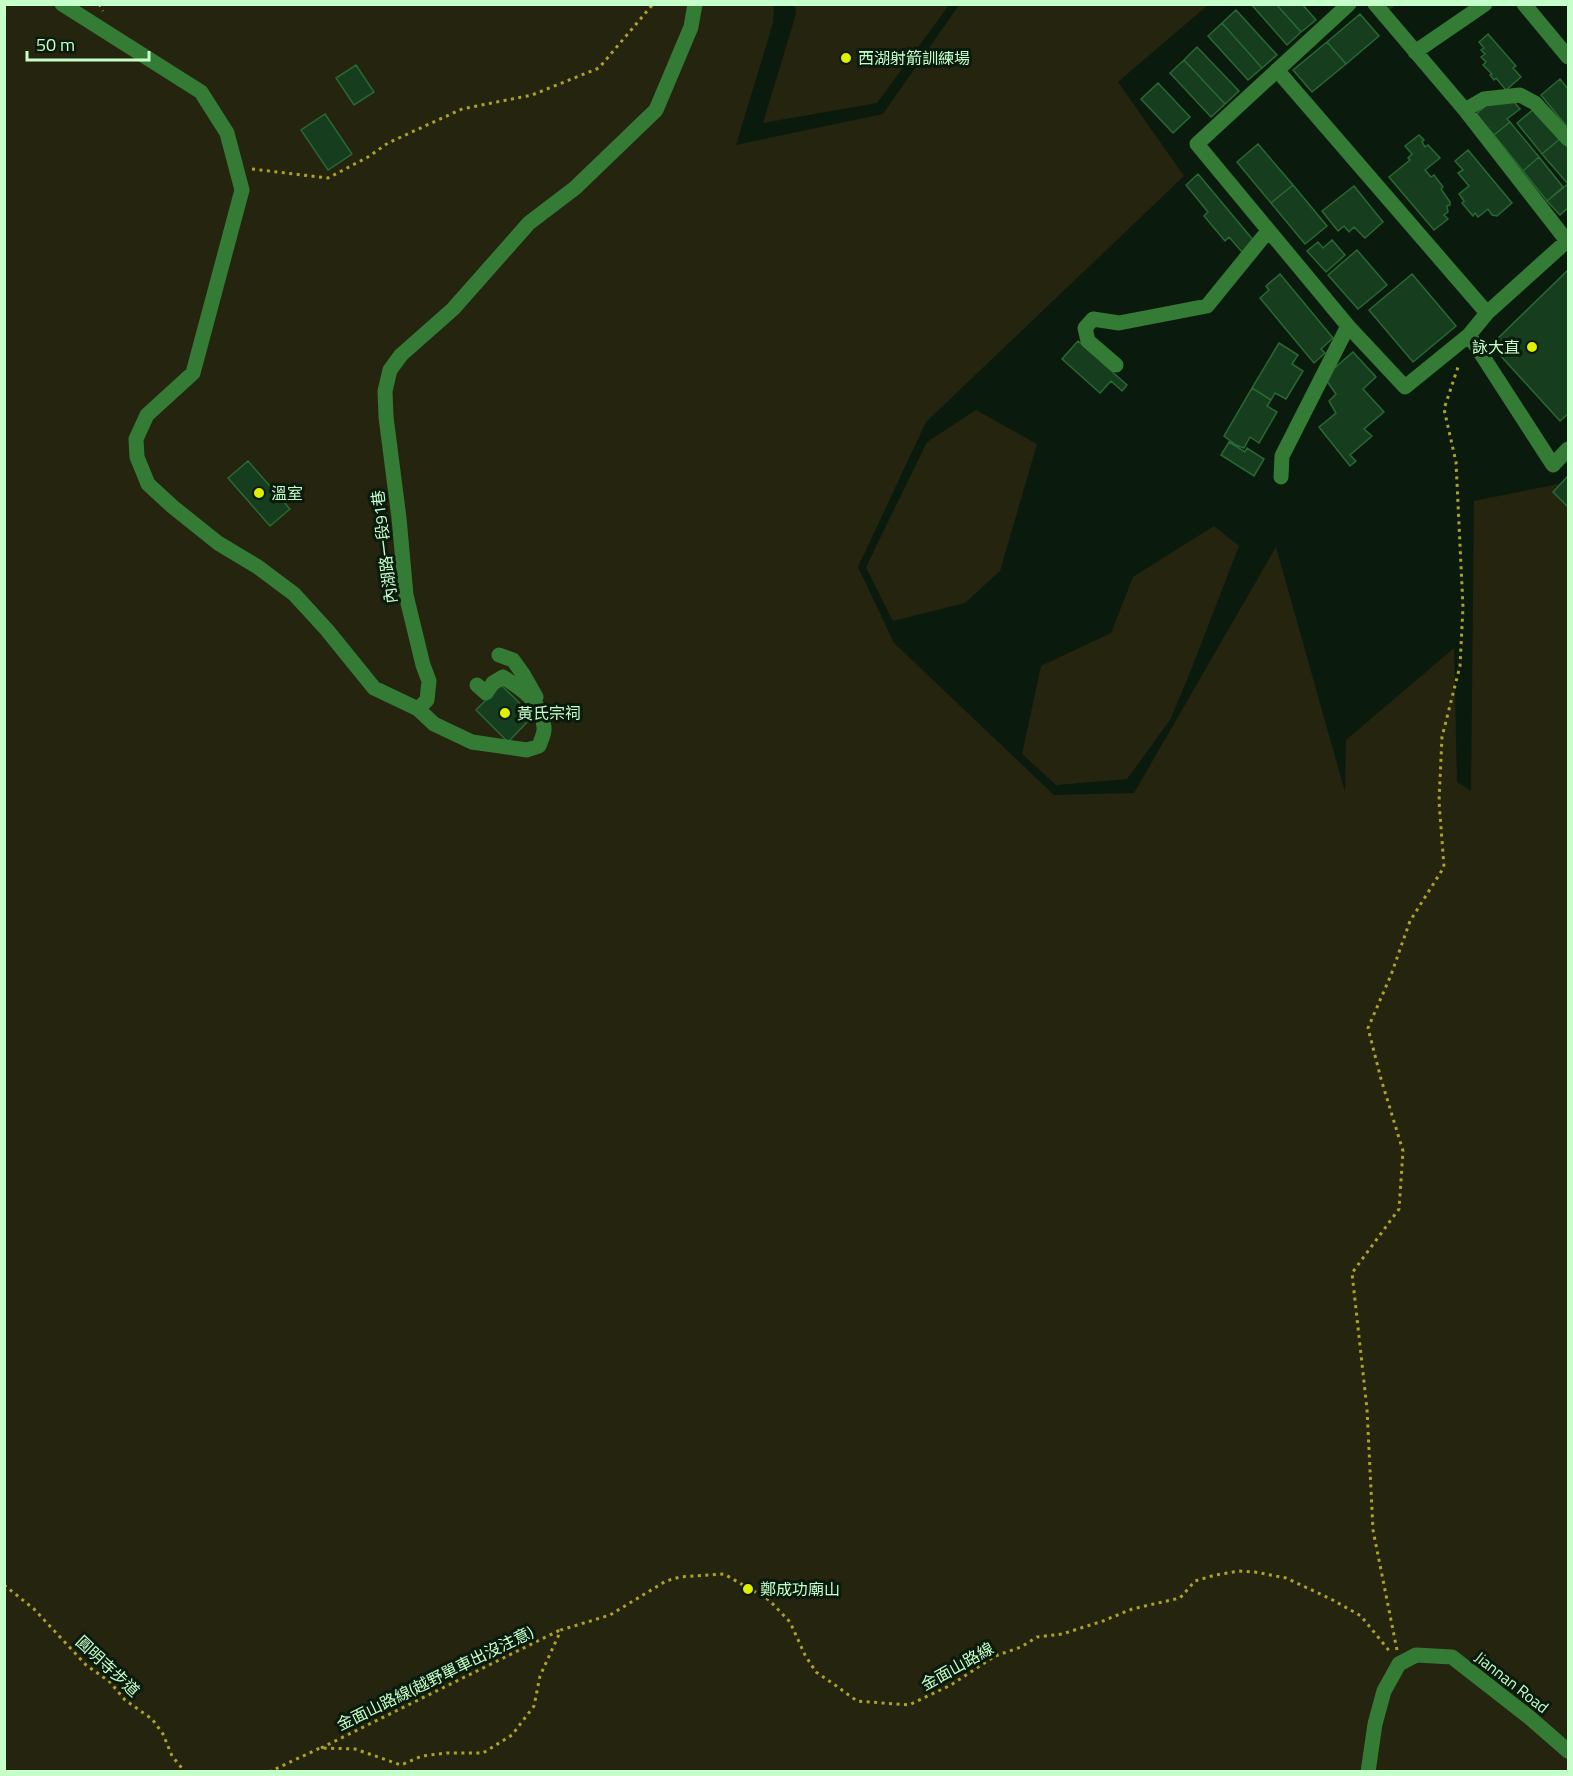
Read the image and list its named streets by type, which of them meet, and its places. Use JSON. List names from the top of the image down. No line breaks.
{"streets":{"street":["內湖路一段91巷","Jiannan Road"],"path":["圓明寺步道","金面山路線","金面山路線(越野單車出沒注意)"]},"crossings":[["金面山路線","金面山路線(越野單車出沒注意)"],["金面山路線","Jiannan Road"]],"places":["西湖射箭訓練場","詠大直","溫室","黃氏宗祠","鄭成功廟山"],"scale_bar":"50 m"}
